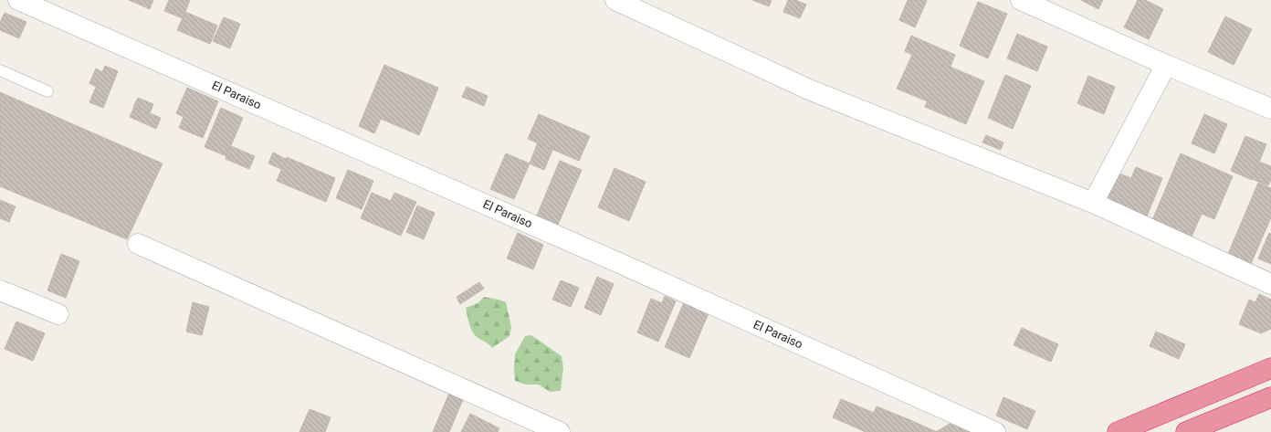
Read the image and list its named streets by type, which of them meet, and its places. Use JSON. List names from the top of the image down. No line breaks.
{"streets":{"street":["El Paraiso"]}}
